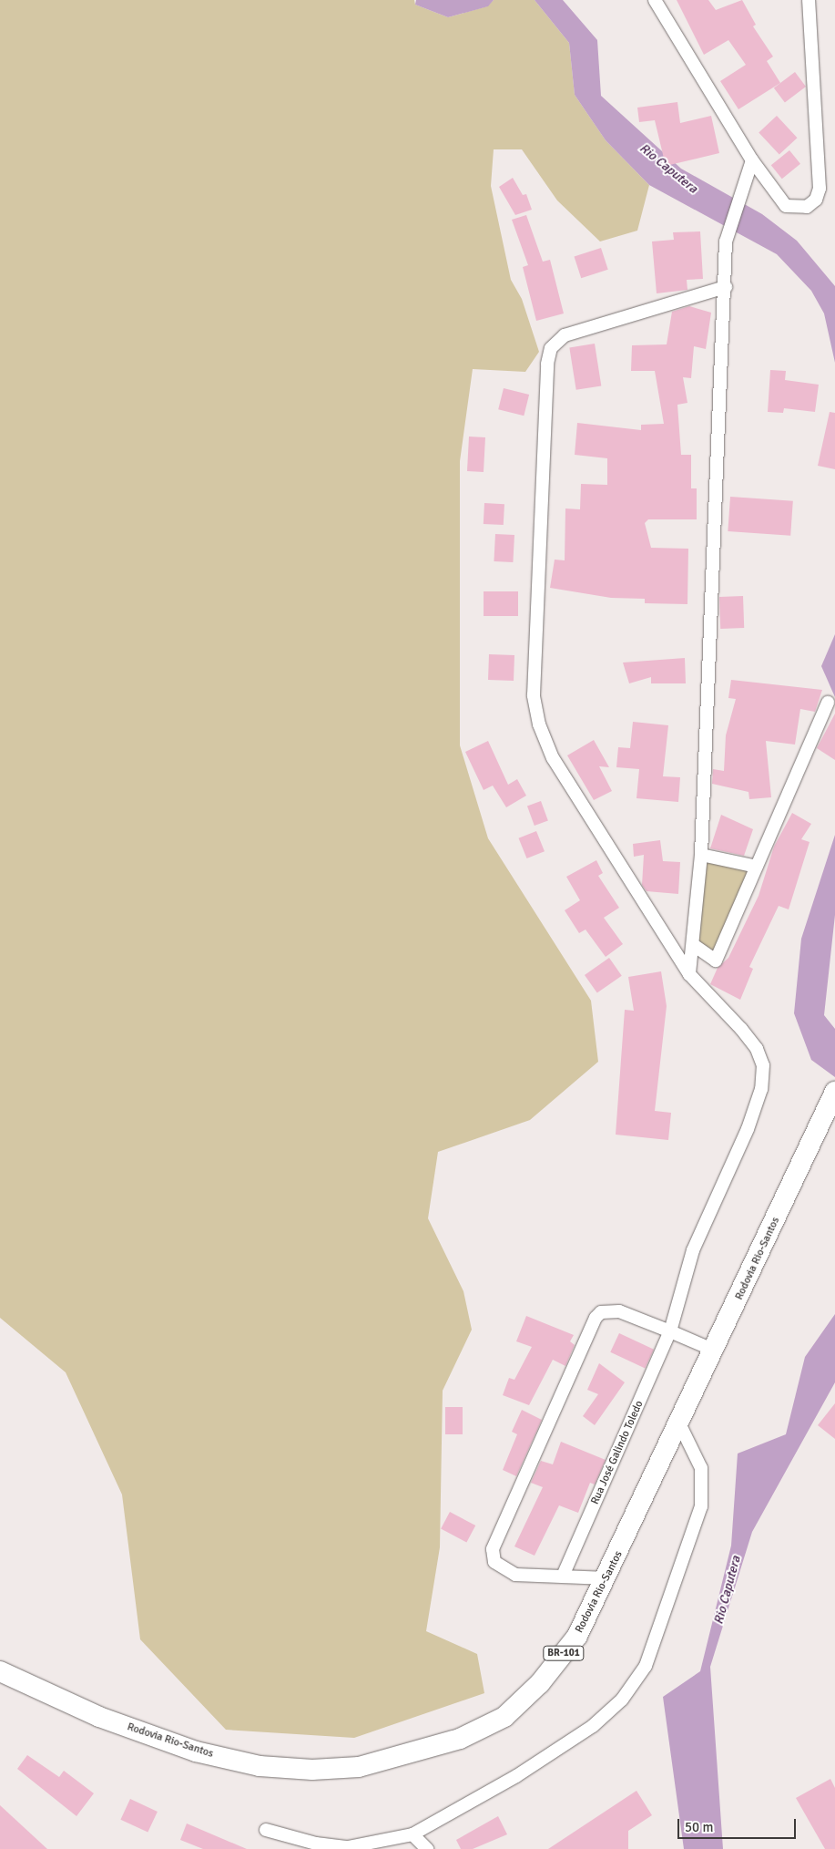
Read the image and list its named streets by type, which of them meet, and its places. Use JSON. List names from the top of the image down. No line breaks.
{"streets":{"highway":["Rodovia Rio-Santos","BR-101"],"street":["Rua José Galindo Toledo"]},"water":["Rio Caputera"],"scale_bar":"50 m"}
